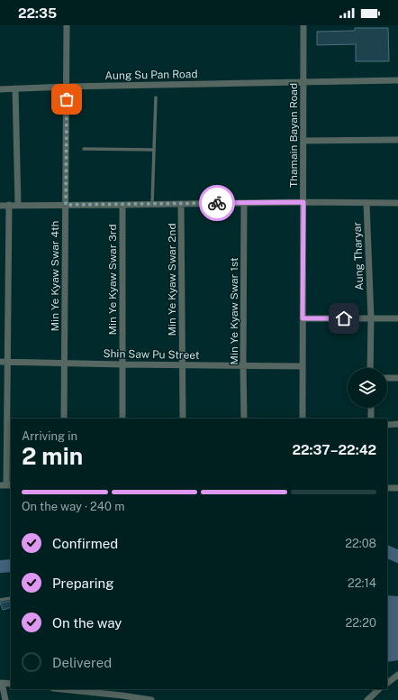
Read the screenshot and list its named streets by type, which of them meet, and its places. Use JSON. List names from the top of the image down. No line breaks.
{"streets":{"street":["Aung Su Pan Road","Thamain Bayan Road","Aung Tharyar","Min Ye Kyaw Swar 4th","Min Ye Kyaw Swar 3rd","Min Ye Kyaw Swar 2nd","Min Ye Kyaw Swar 1st","Shin Saw Pu Street"]},"crossings":[["Aung Su Pan Road","Thamain Bayan Road"],["Aung Su Pan Road","Min Ye Kyaw Swar 4th"],["Thamain Bayan Road","Shin Saw Pu Street"],["Min Ye Kyaw Swar 4th","Shin Saw Pu Street"],["Min Ye Kyaw Swar 3rd","Shin Saw Pu Street"],["Min Ye Kyaw Swar 2nd","Shin Saw Pu Street"],["Min Ye Kyaw Swar 1st","Shin Saw Pu Street"]],"page":{"status":"22:35","heading":["2 min","Arriving in","22:37–22:42"],"bar":"On the way · 240 m","list":[["Confirmed","22:08"],["Preparing","22:14"],["On the way","22:20"],"Delivered"]}}
